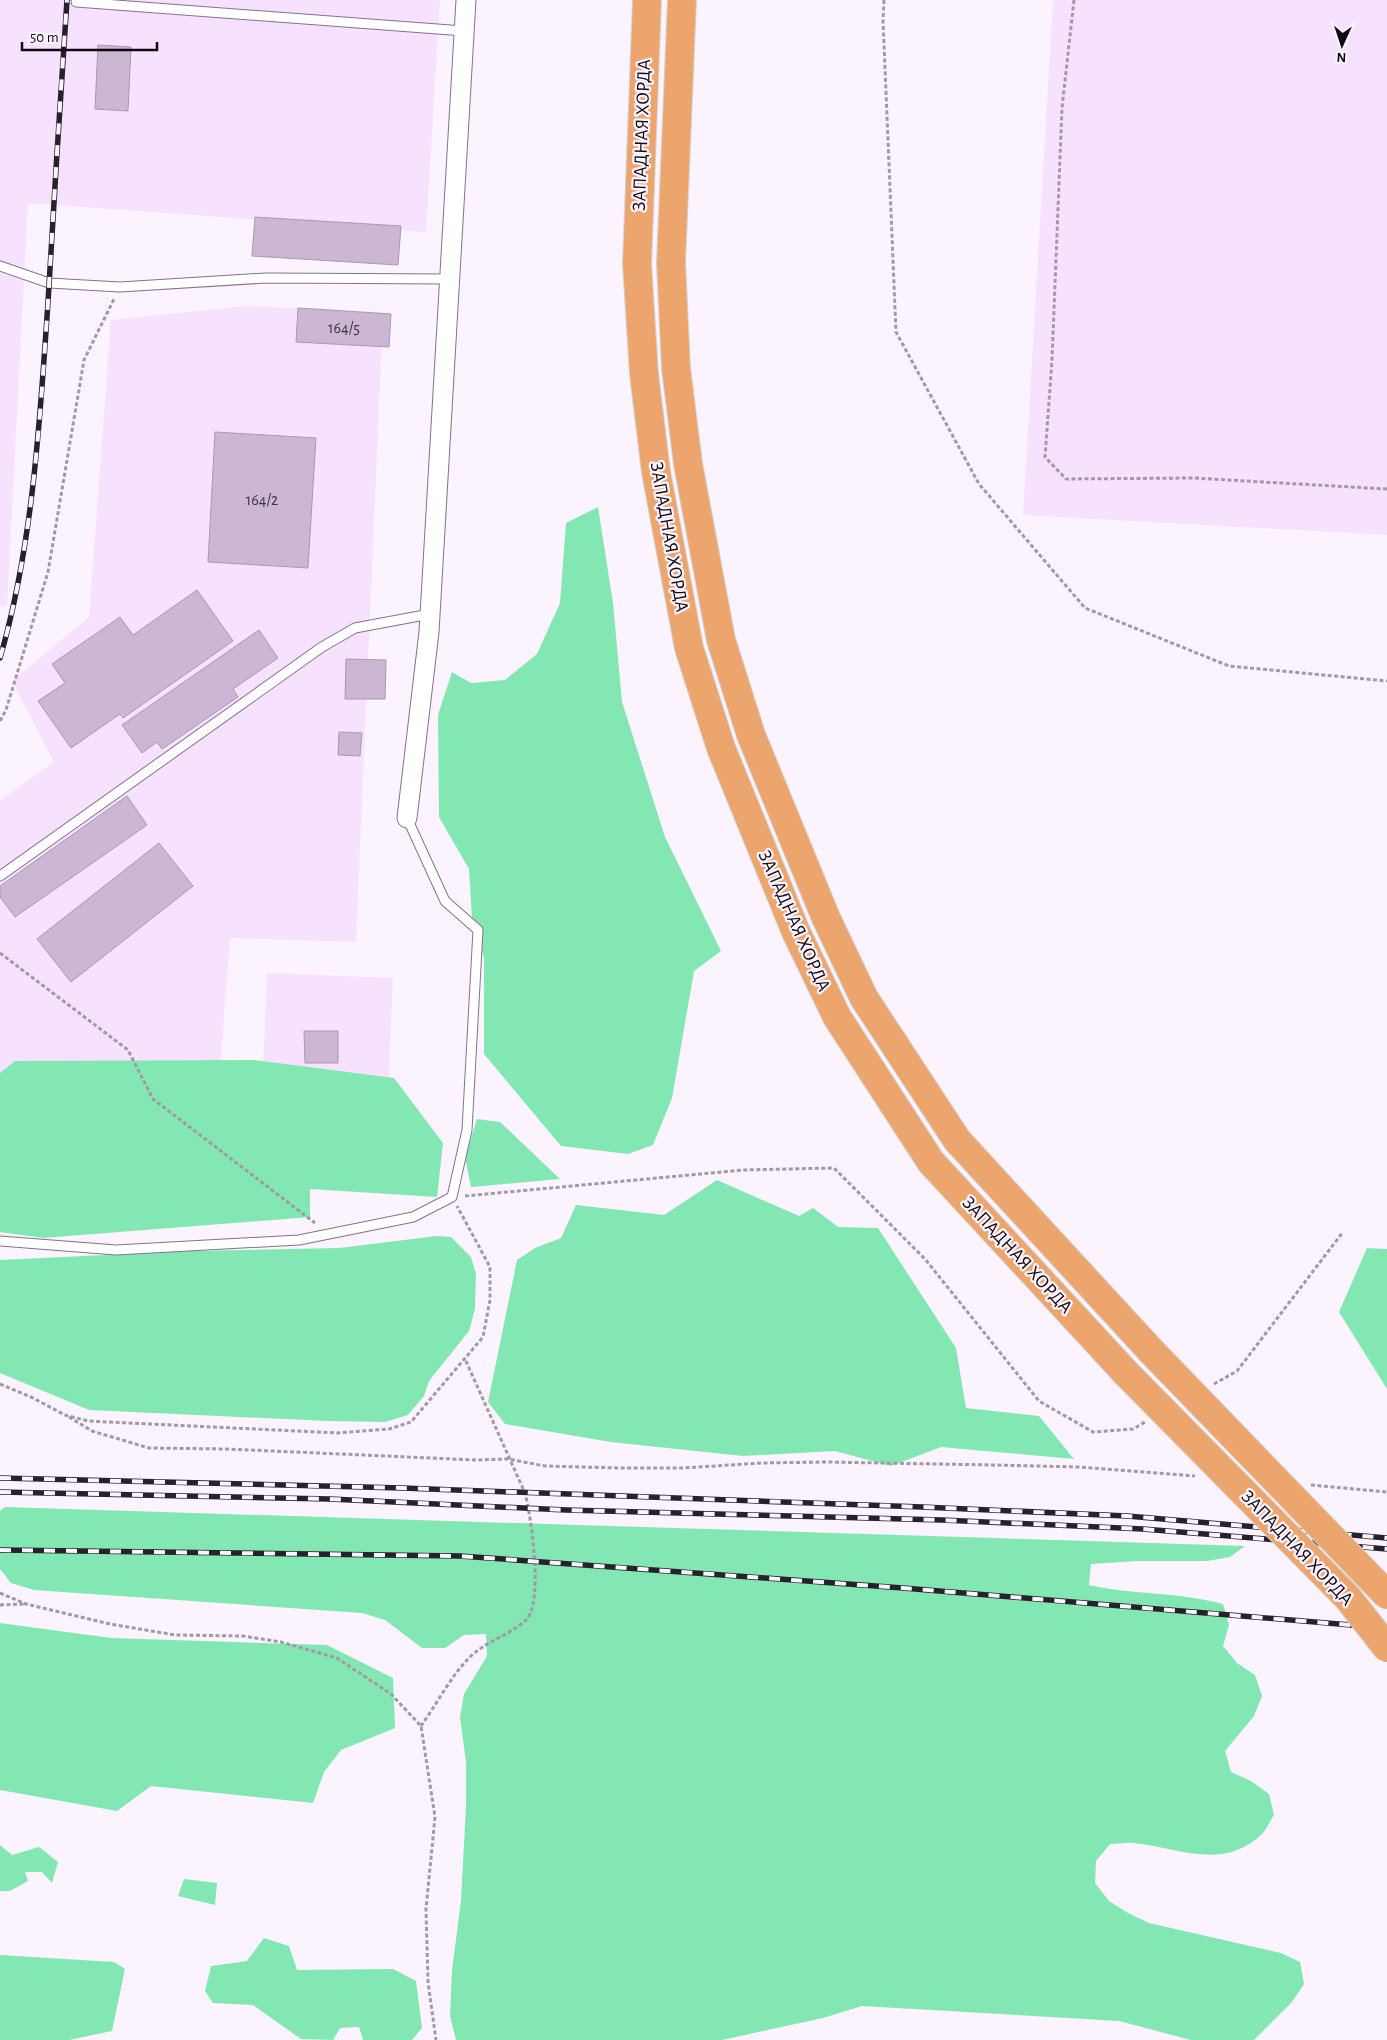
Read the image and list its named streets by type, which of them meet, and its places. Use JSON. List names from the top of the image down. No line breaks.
{"streets":{"highway":["ЗАПАДНАЯ ХОРДА"]},"house_numbers":["164/5","164/2"],"scale_bar":"50 m","north":"bottom"}
